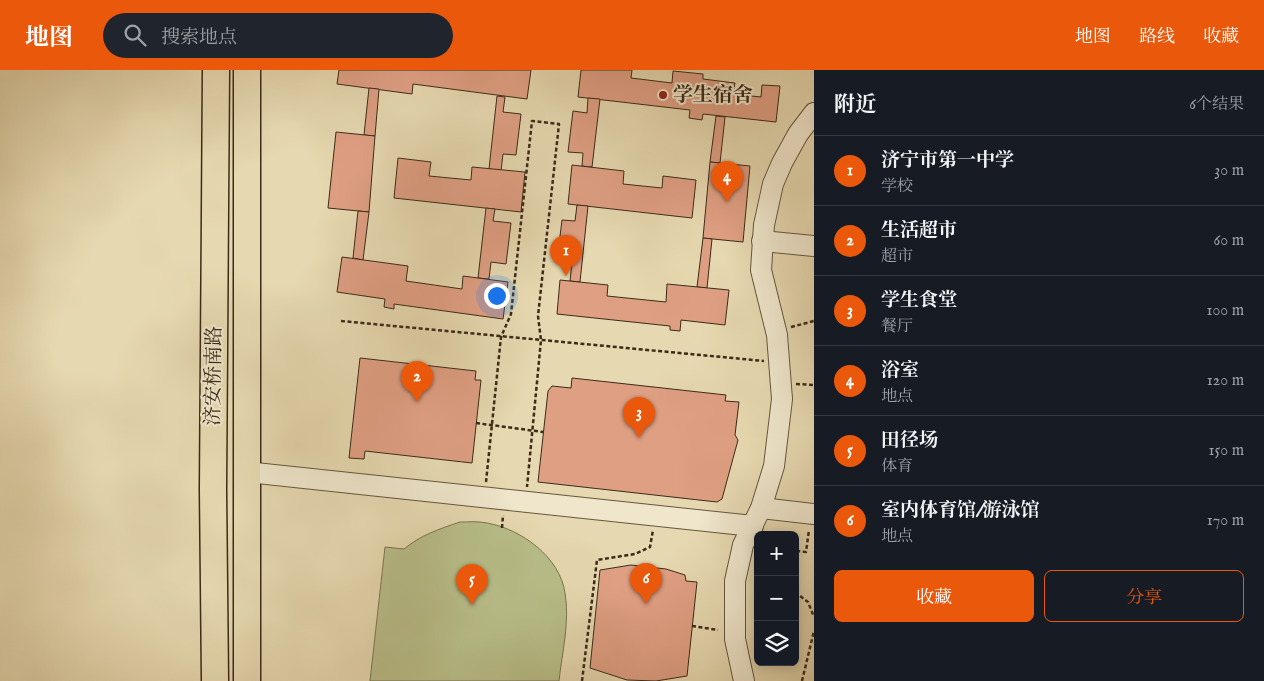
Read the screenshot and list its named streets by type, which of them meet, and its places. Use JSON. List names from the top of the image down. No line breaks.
{"streets":{"main road":["济安桥南路"]},"places":["学生宿舍"],"page":{"header":"地图","search":"搜索地点","nav":["地图","路线","收藏"],"heading":["附近","6个结果"],"list":[{"mark":"1","name":"济宁市第一中学","note":"学校","value":"30 m"},{"mark":"2","name":"生活超市","note":"超市","value":"60 m"},{"mark":"3","name":"学生食堂","note":"餐厅","value":"100 m"},{"mark":"4","name":"浴室","note":"地点","value":"120 m"},{"mark":"5","name":"田径场","note":"体育","value":"150 m"},{"mark":"6","name":"室内体育馆/游泳馆","note":"地点","value":"170 m"}],"pins":["4","1","2","3","6","5"],"map_buttons":["+","−"],"buttons":["收藏","分享"]}}
